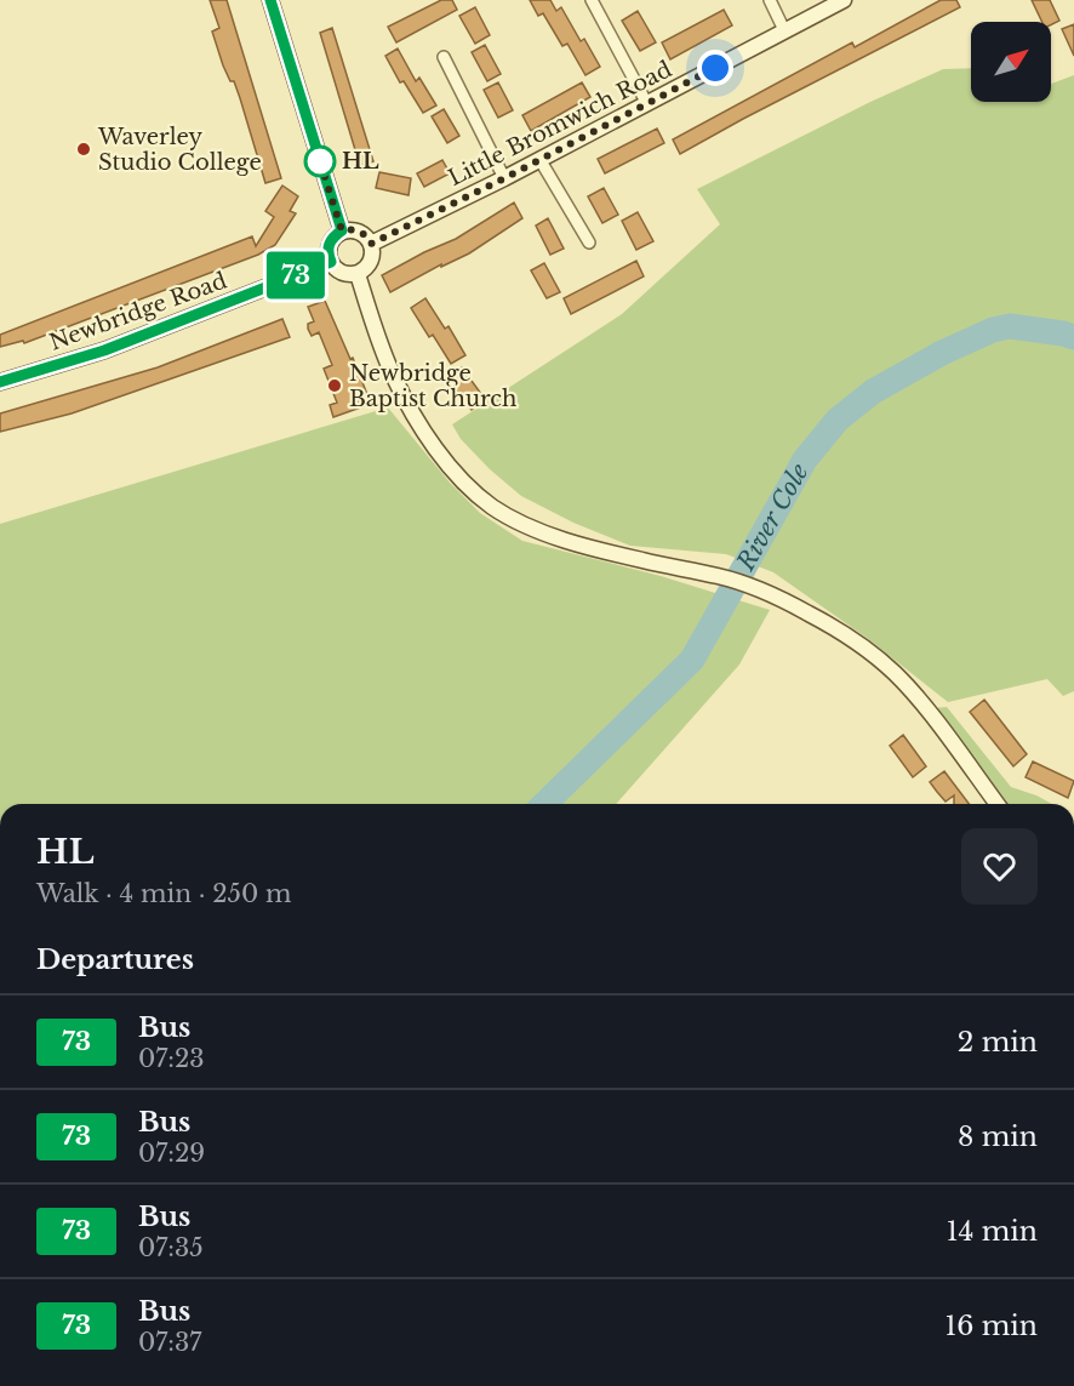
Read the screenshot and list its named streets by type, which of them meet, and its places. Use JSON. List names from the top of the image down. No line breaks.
{"streets":{"street":["Little Bromwich Road","Newbridge Road"]},"crossings":[["Little Bromwich Road","Newbridge Road"]],"water":["River Cole"],"places":["Waverley Studio College","HL","Newbridge Baptist Church"],"lines":["bus line 73"],"north":"top right","page":{"on_map":"73","heading":[["HL","Walk · 4 min · 250 m"],"Departures"],"list":[{"mark":"73","name":"Bus","note":"07:23","value":"2 min"},{"mark":"73","name":"Bus","note":"07:29","value":"8 min"},{"mark":"73","name":"Bus","note":"07:35","value":"14 min"},{"mark":"73","name":"Bus","note":"07:37","value":"16 min"}]}}
